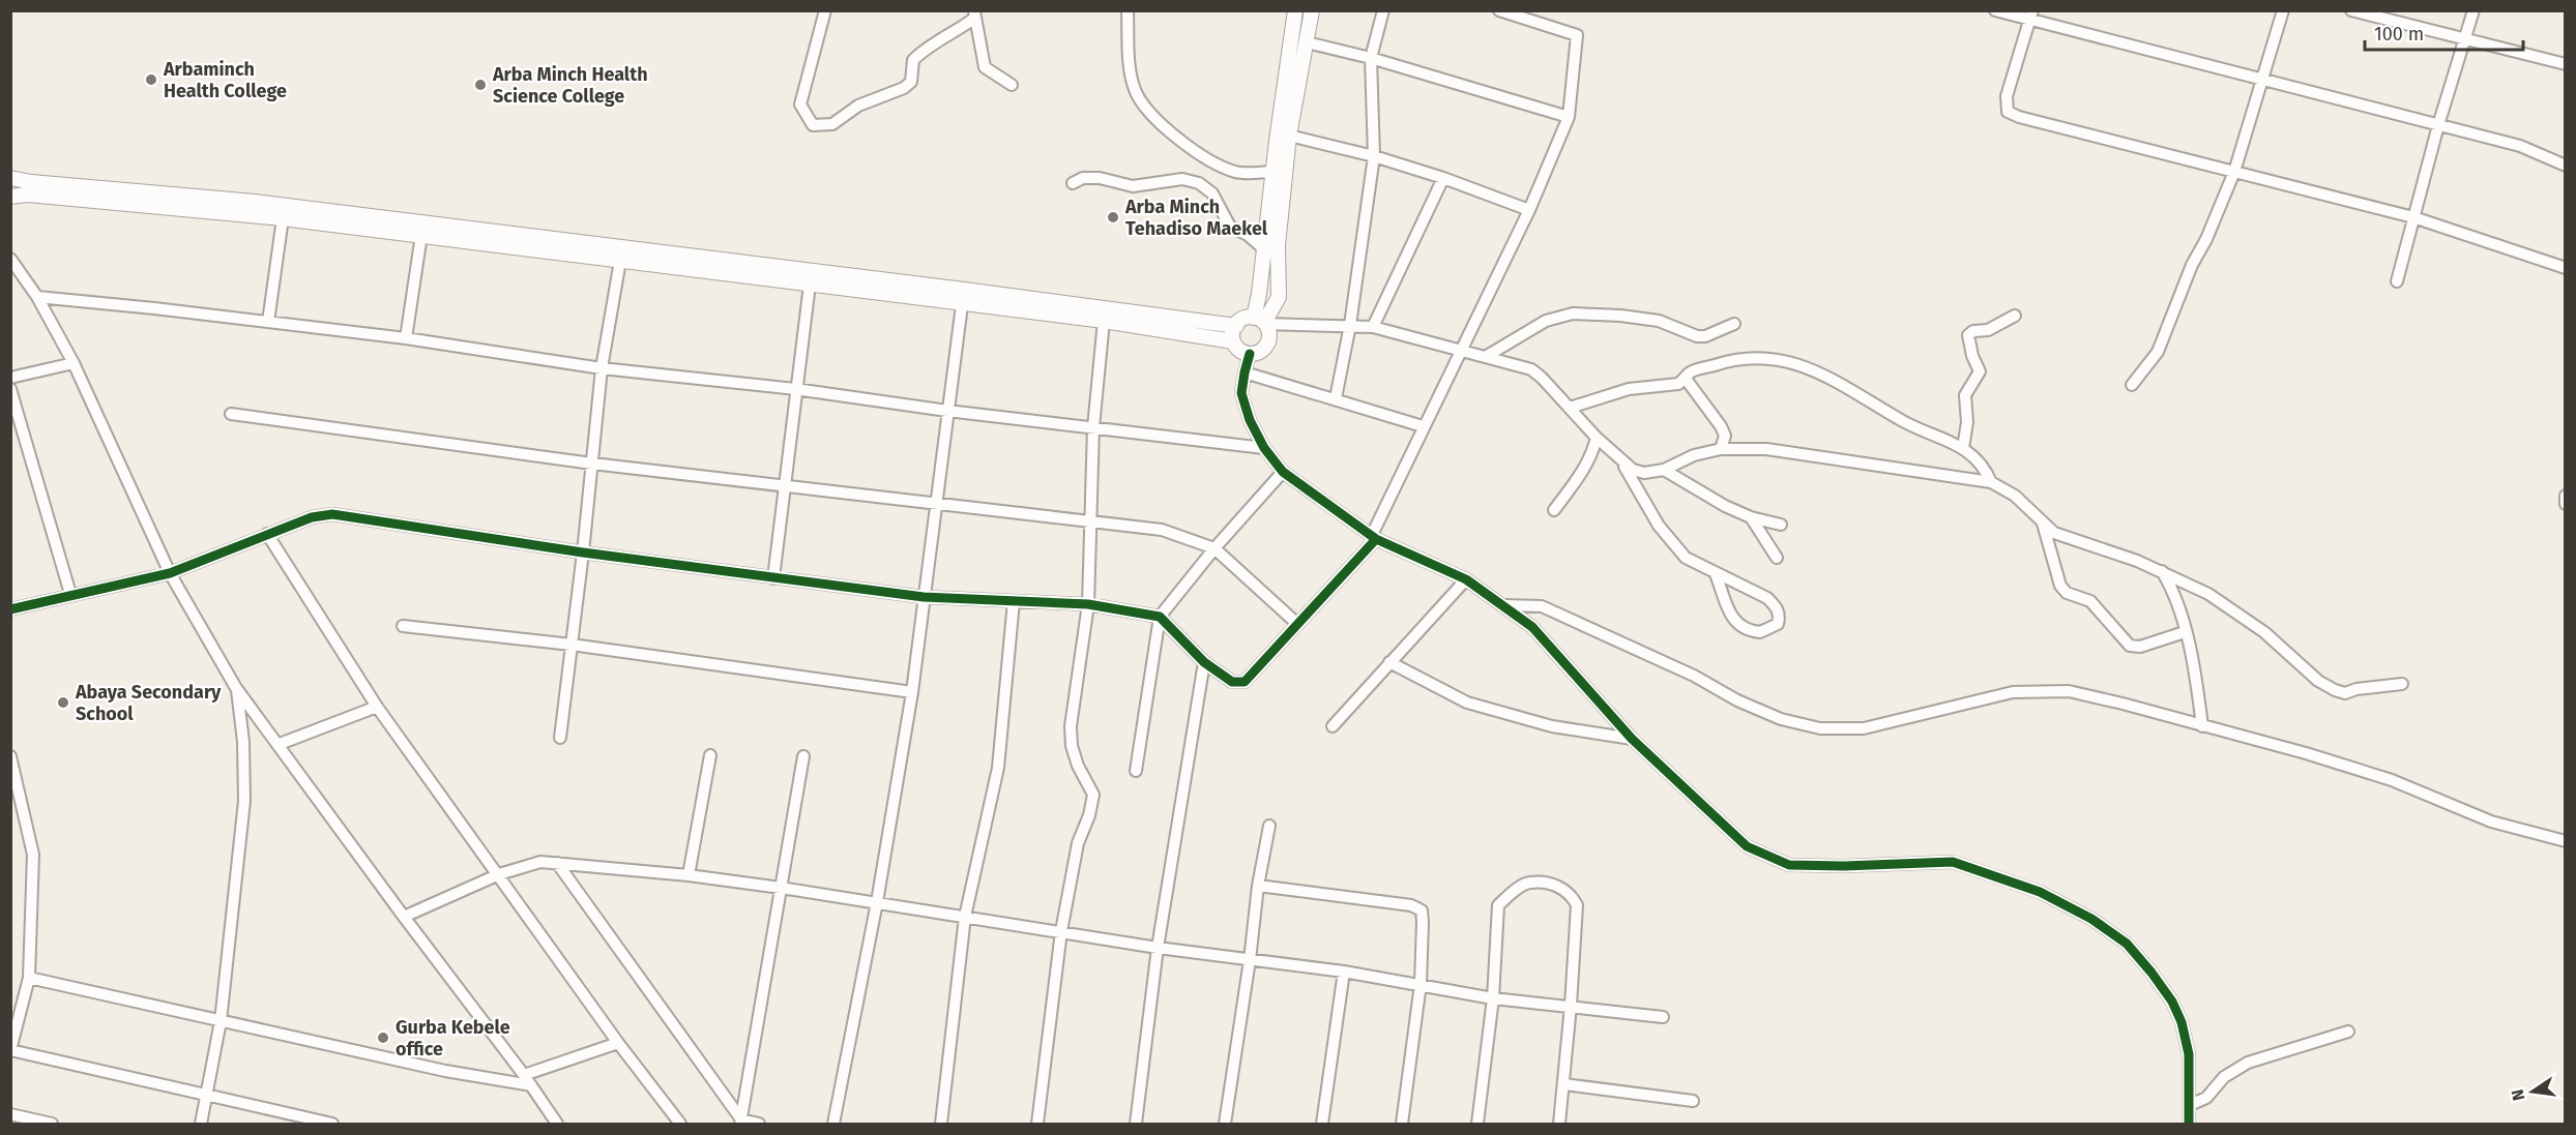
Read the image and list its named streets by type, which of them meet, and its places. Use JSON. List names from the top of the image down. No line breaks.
{"places":["Arbaminch Health College","Arba Minch Health Science College","Arba Minch Tehadiso Maekel","Abaya Secondary School","Gurba Kebele office"],"scale_bar":"100 m","north":"left"}
